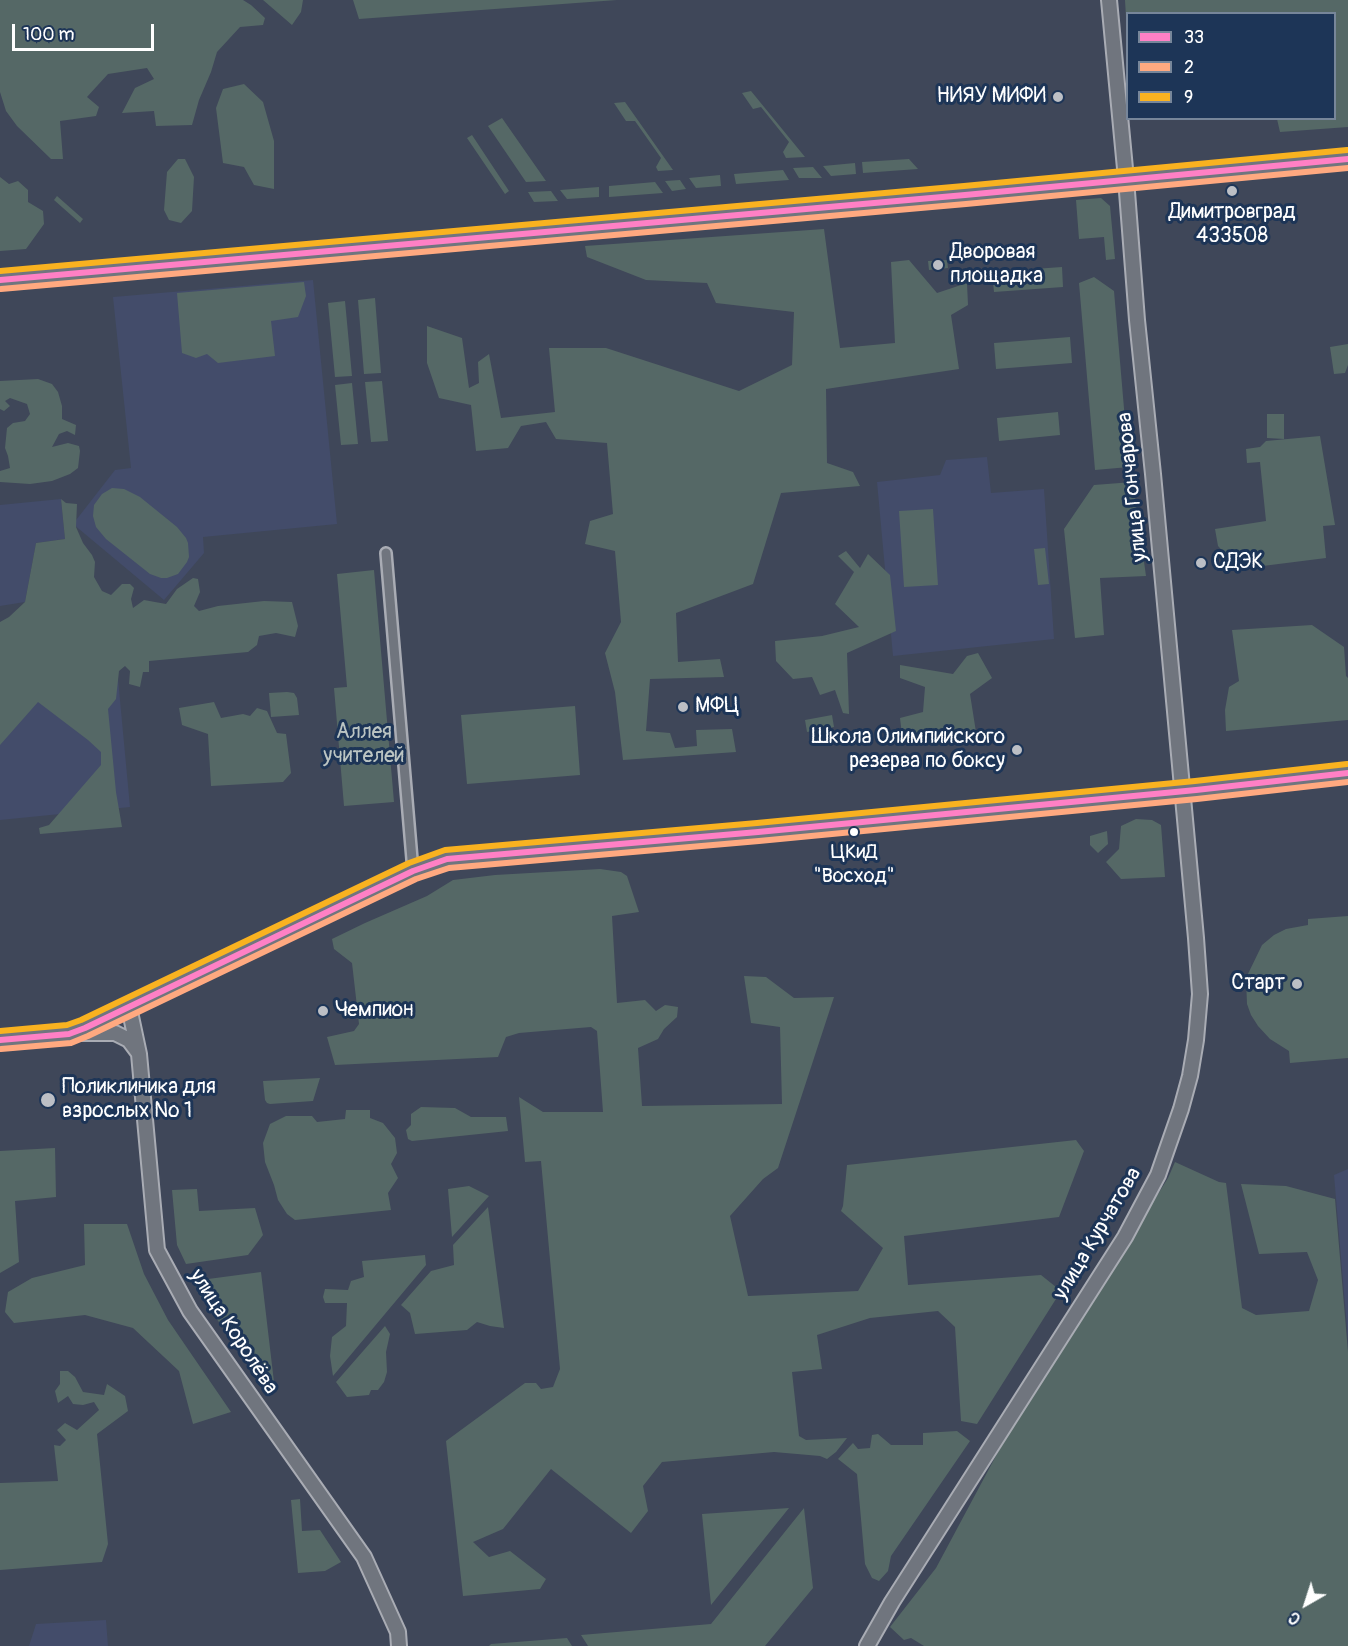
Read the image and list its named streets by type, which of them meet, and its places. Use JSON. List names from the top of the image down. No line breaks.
{"streets":{"main road":["улица Гончарова","улица Курчатова","улица Королёва"]},"crossings":[["улица Гончарова","улица Курчатова"]],"parks":["Аллея учителей"],"places":["НИЯУ МИФИ","Димитровград 433508","Дворовая площадка","СДЭК","МФЦ","Школа Олимпийского резерва по боксу","ЦКиД \"Восход\"","Старт","Чемпион","Поликлиника для взрослых № 1"],"lines":["transit line 9","transit line 33","transit line 2"],"legend":["33","2","9"],"scale_bar":"100 m","north":"bottom left"}
